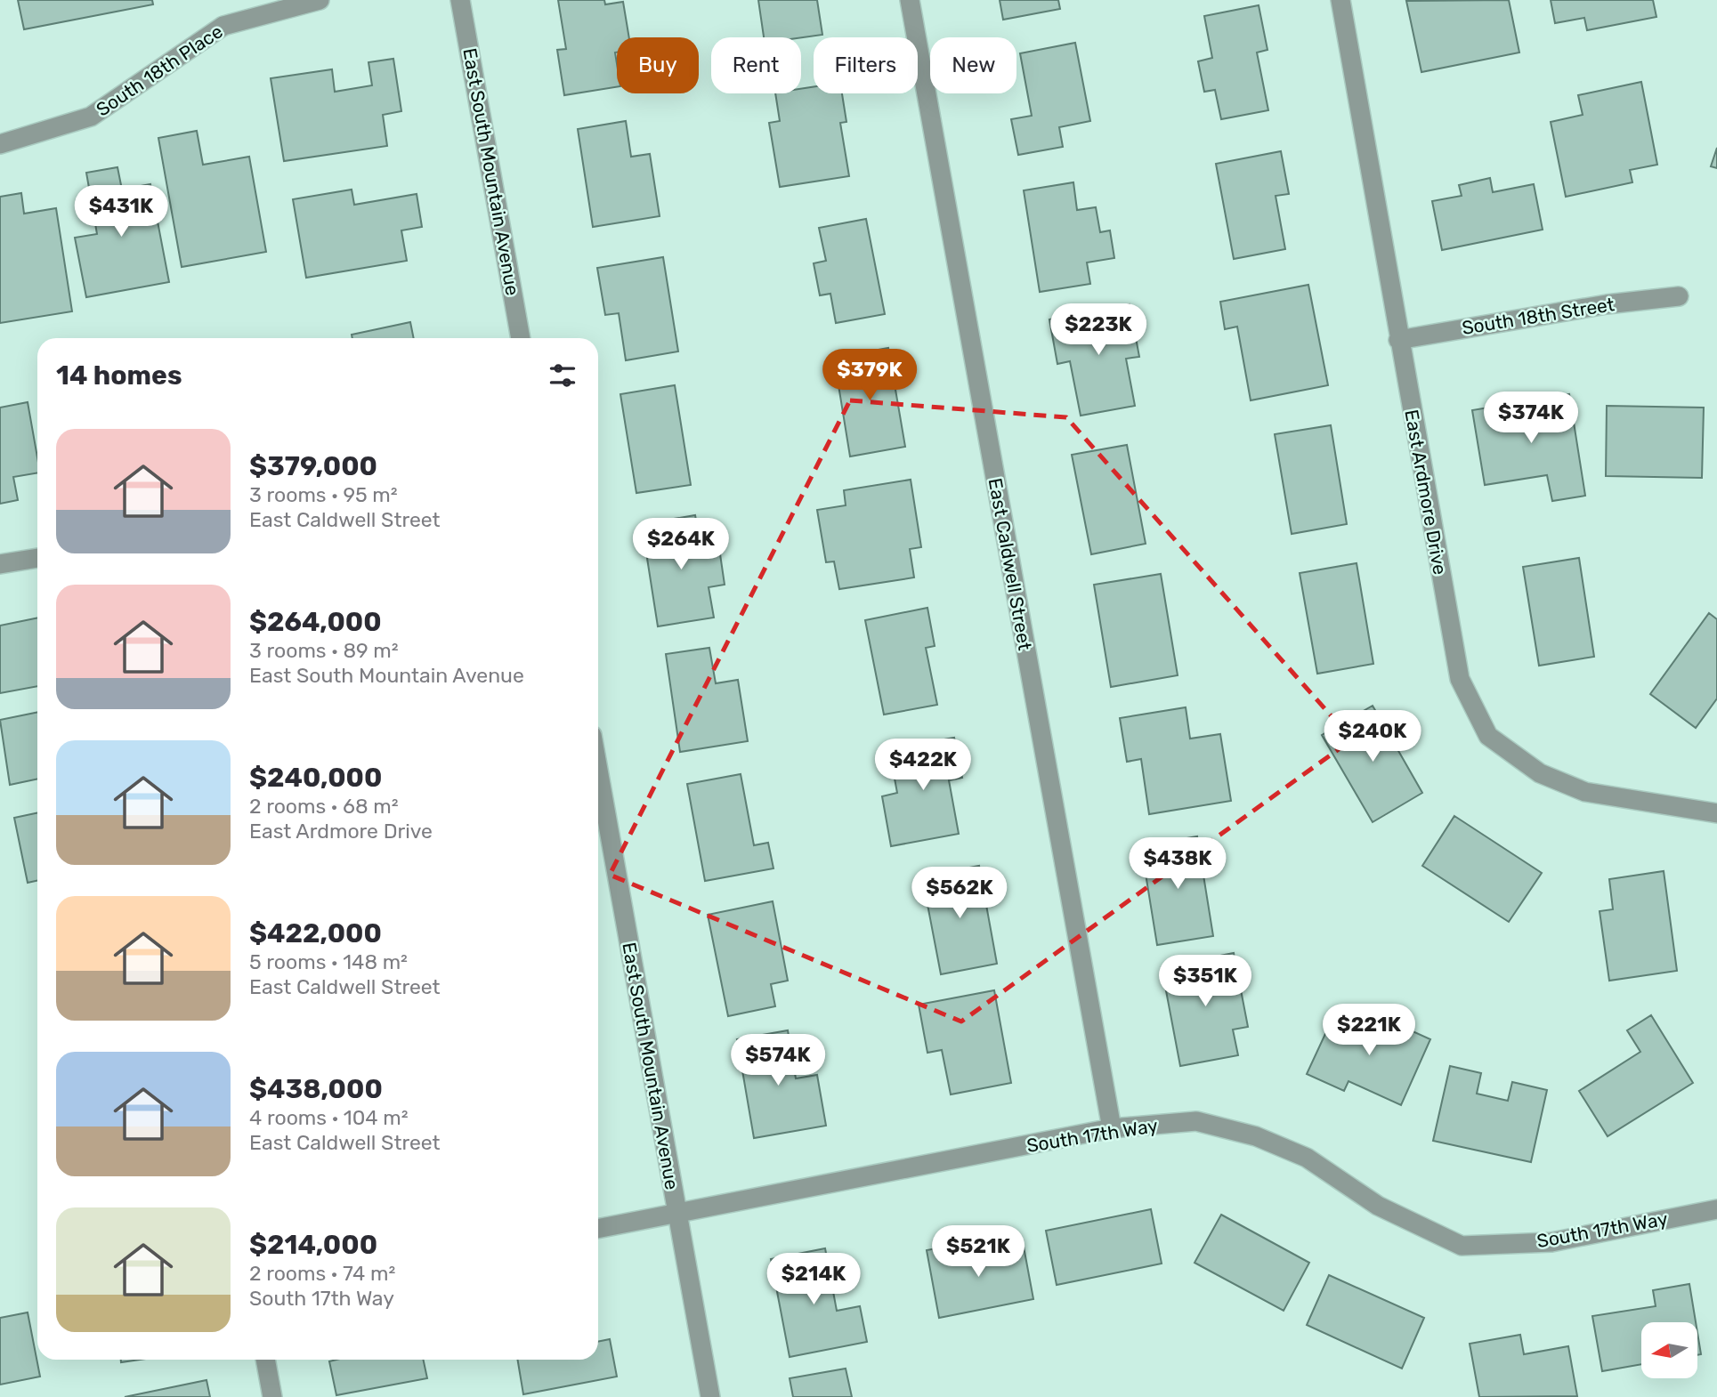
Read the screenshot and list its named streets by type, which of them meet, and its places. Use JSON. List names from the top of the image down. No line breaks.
{"streets":{"street":["South 18th Place","East South Mountain Avenue","South 18th Street","East Ardmore Drive","East Caldwell Street","South 17th Way"]},"crossings":[["East South Mountain Avenue","South 17th Way"],["South 18th Street","East Ardmore Drive"],["East Caldwell Street","South 17th Way"]],"north":"left","page":{"chip":["Buy","Rent","Filters","New"],"price":["$431K","$223K","$379K","$374K","$264K","$240K","$422K","$438K","$562K","$351K","$221K","$574K","$521K","$214K"],"heading":"14 homes","list":[{"name":"$379,000","note":"3 rooms · 95 m² · East Caldwell Street"},{"name":"$264,000","note":"3 rooms · 89 m² · East South Mountain Avenue"},{"name":"$240,000","note":"2 rooms · 68 m² · East Ardmore Drive"},{"name":"$422,000","note":"5 rooms · 148 m² · East Caldwell Street"},{"name":"$438,000","note":"4 rooms · 104 m² · East Caldwell Street"},{"name":"$214,000","note":"2 rooms · 74 m² · South 17th Way"}]}}
